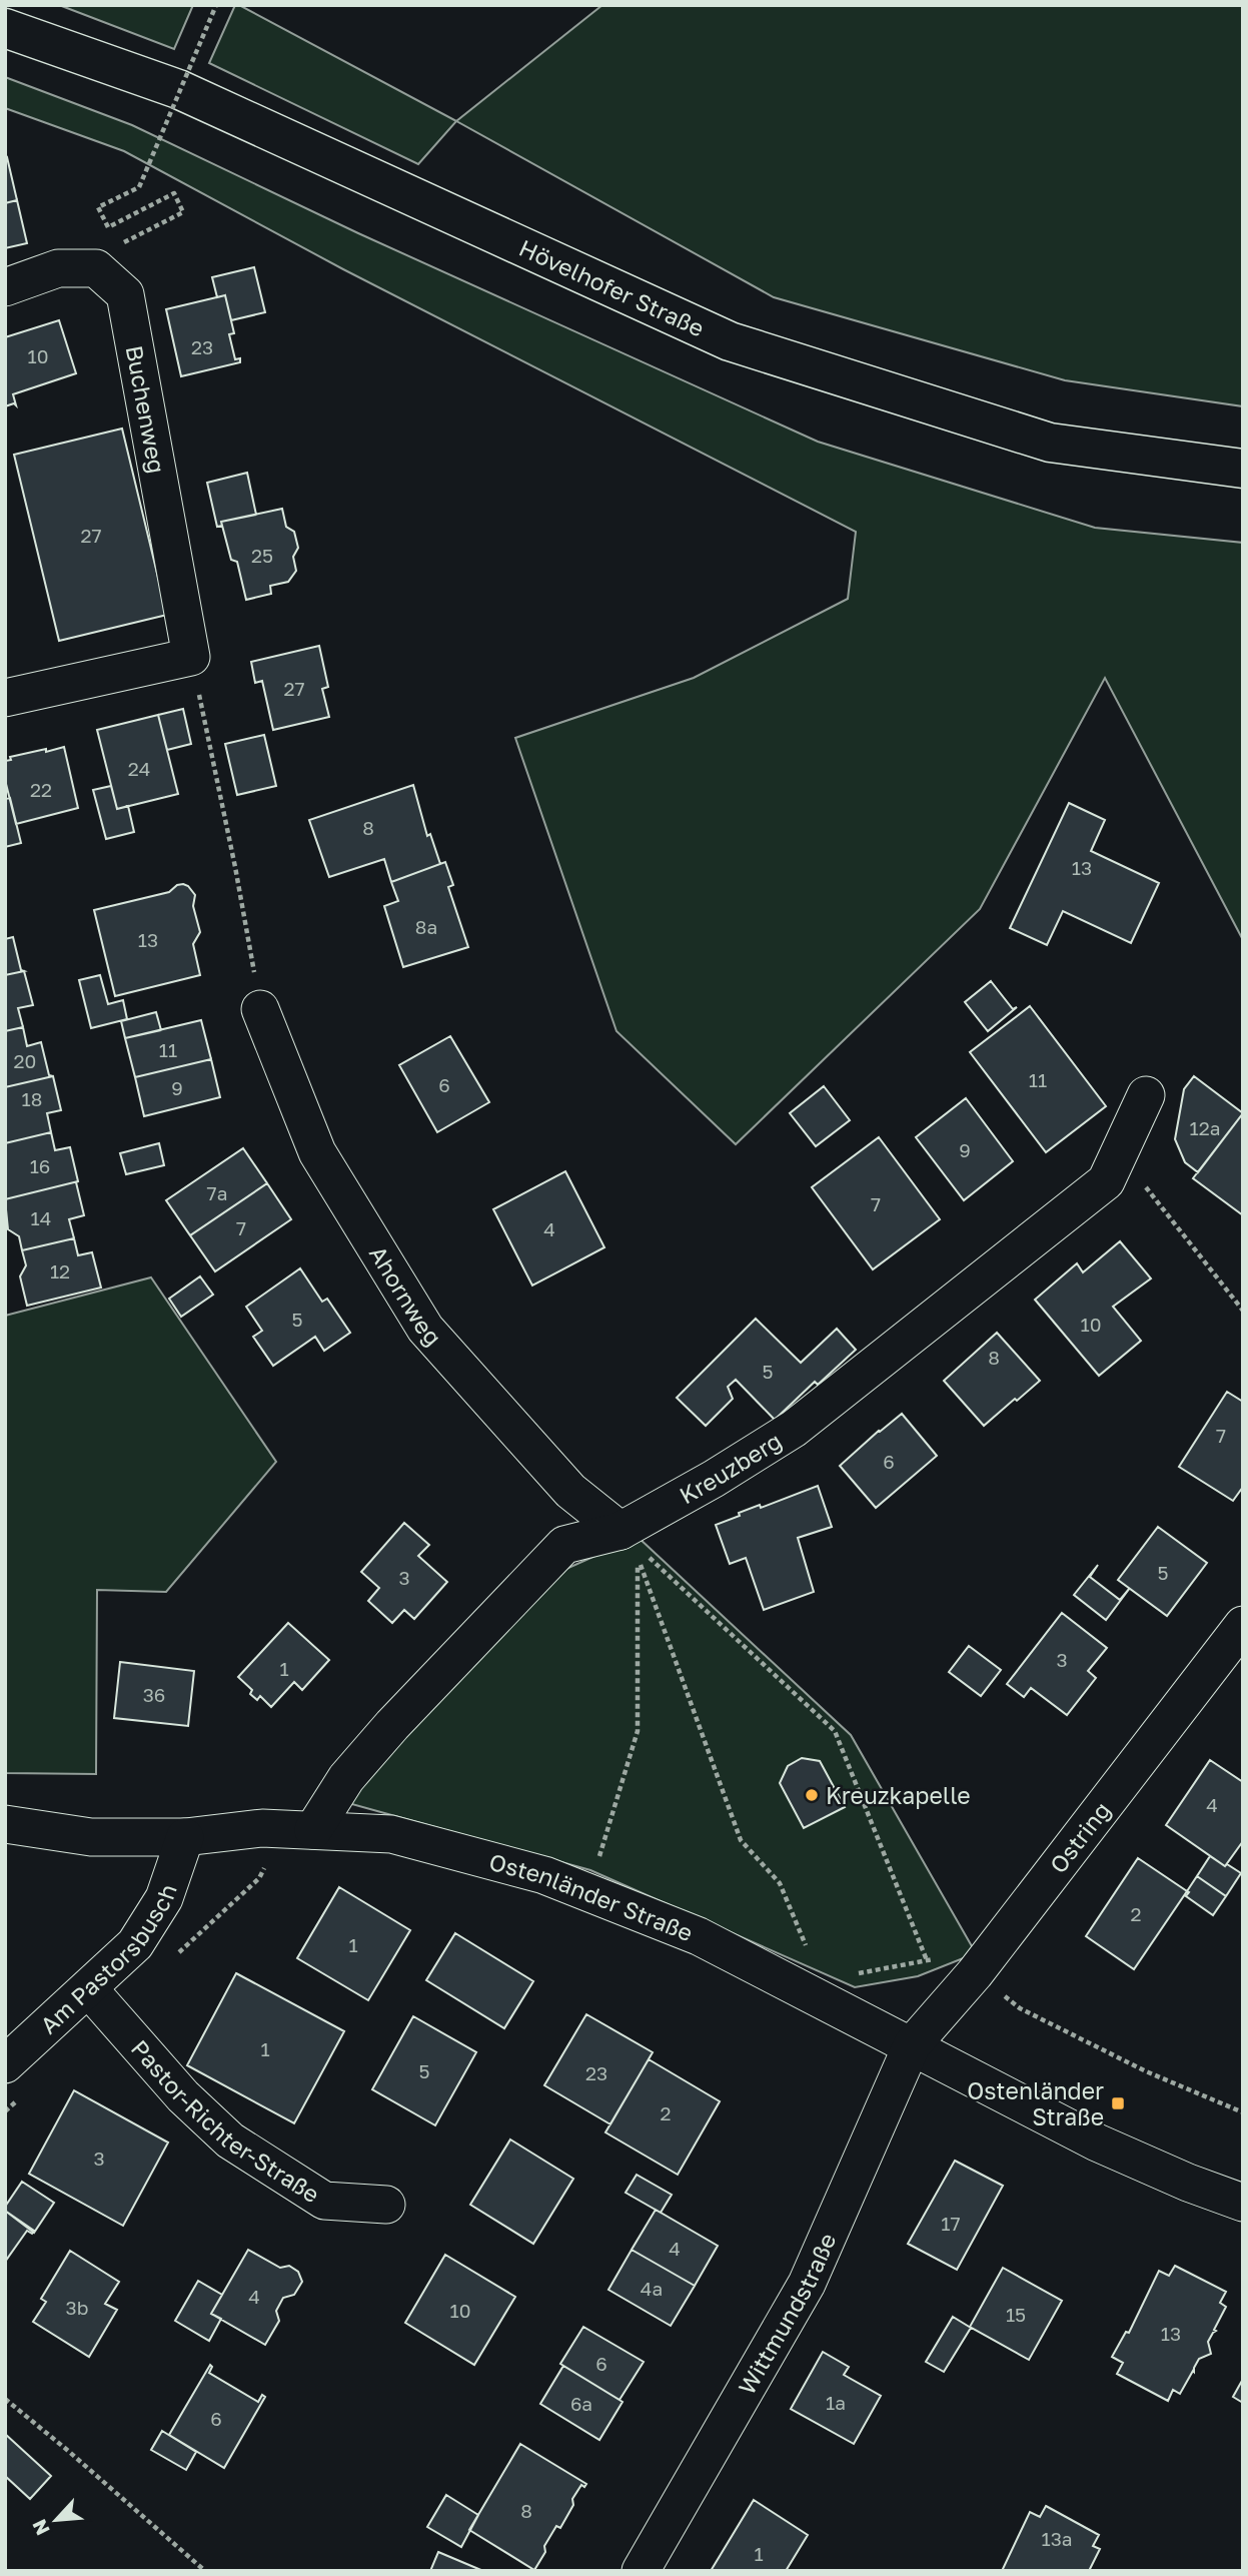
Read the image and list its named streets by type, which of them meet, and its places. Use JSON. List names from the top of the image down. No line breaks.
{"streets":{"main road":["Hövelhofer Straße"],"street":["Buchenweg","Ahornweg","Kreuzberg","Ostring","Ostenländer Straße","Am Pastorsbusch","Pastor-Richter-Straße","Wittmundstraße"]},"crossings":[["Ahornweg","Kreuzberg"],["Kreuzberg","Ostenländer Straße"],["Ostring","Ostenländer Straße"],["Ostring","Wittmundstraße"],["Ostenländer Straße","Am Pastorsbusch"],["Ostenländer Straße","Wittmundstraße"],["Am Pastorsbusch","Pastor-Richter-Straße"]],"places":{"other":["Kreuzkapelle"],"transit":["Ostenländer Straße"]},"house_numbers":["23","10","27","25","27","24","22","8","13","8a","13","11","20","11","6","9","18","12a","9","16","7a","7","14","7","4","12","5","10","8","5","7","6","5","3","3","1","36","4","2","1","1","5","23","2","3","17","4","4a","4","3b","10","15","13","6","1a","6a","6","8","13a","1"],"north":"bottom left"}
